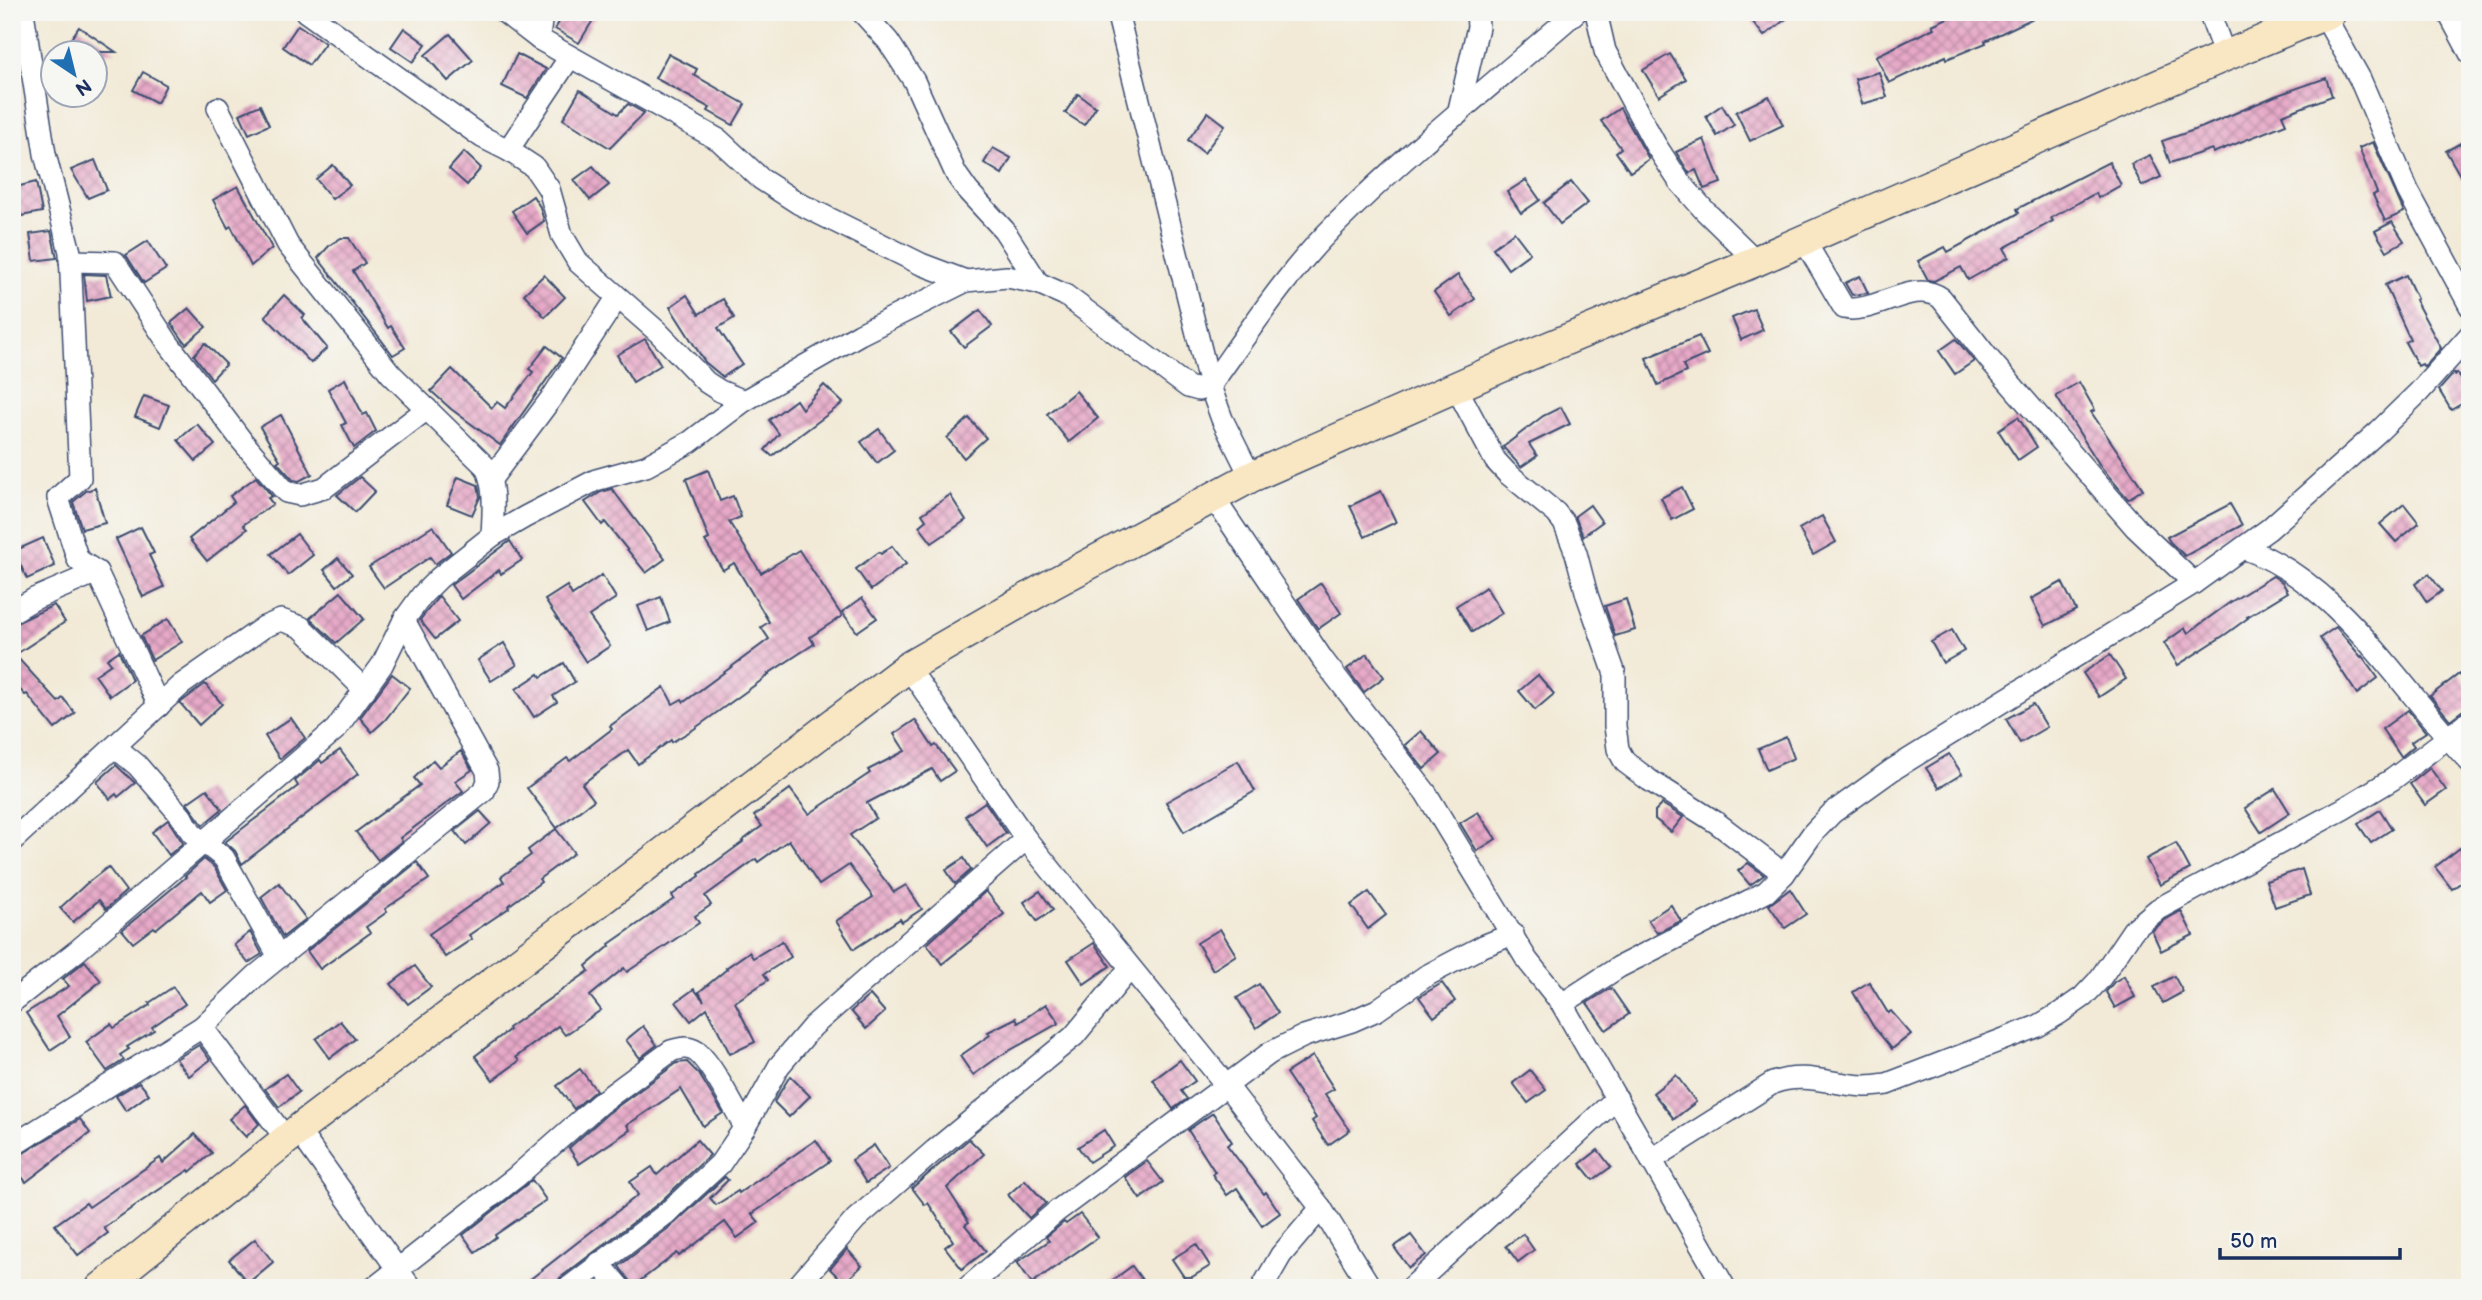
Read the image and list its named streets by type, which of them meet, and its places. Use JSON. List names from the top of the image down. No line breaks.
{"scale_bar":"50 m","north":"bottom right"}
